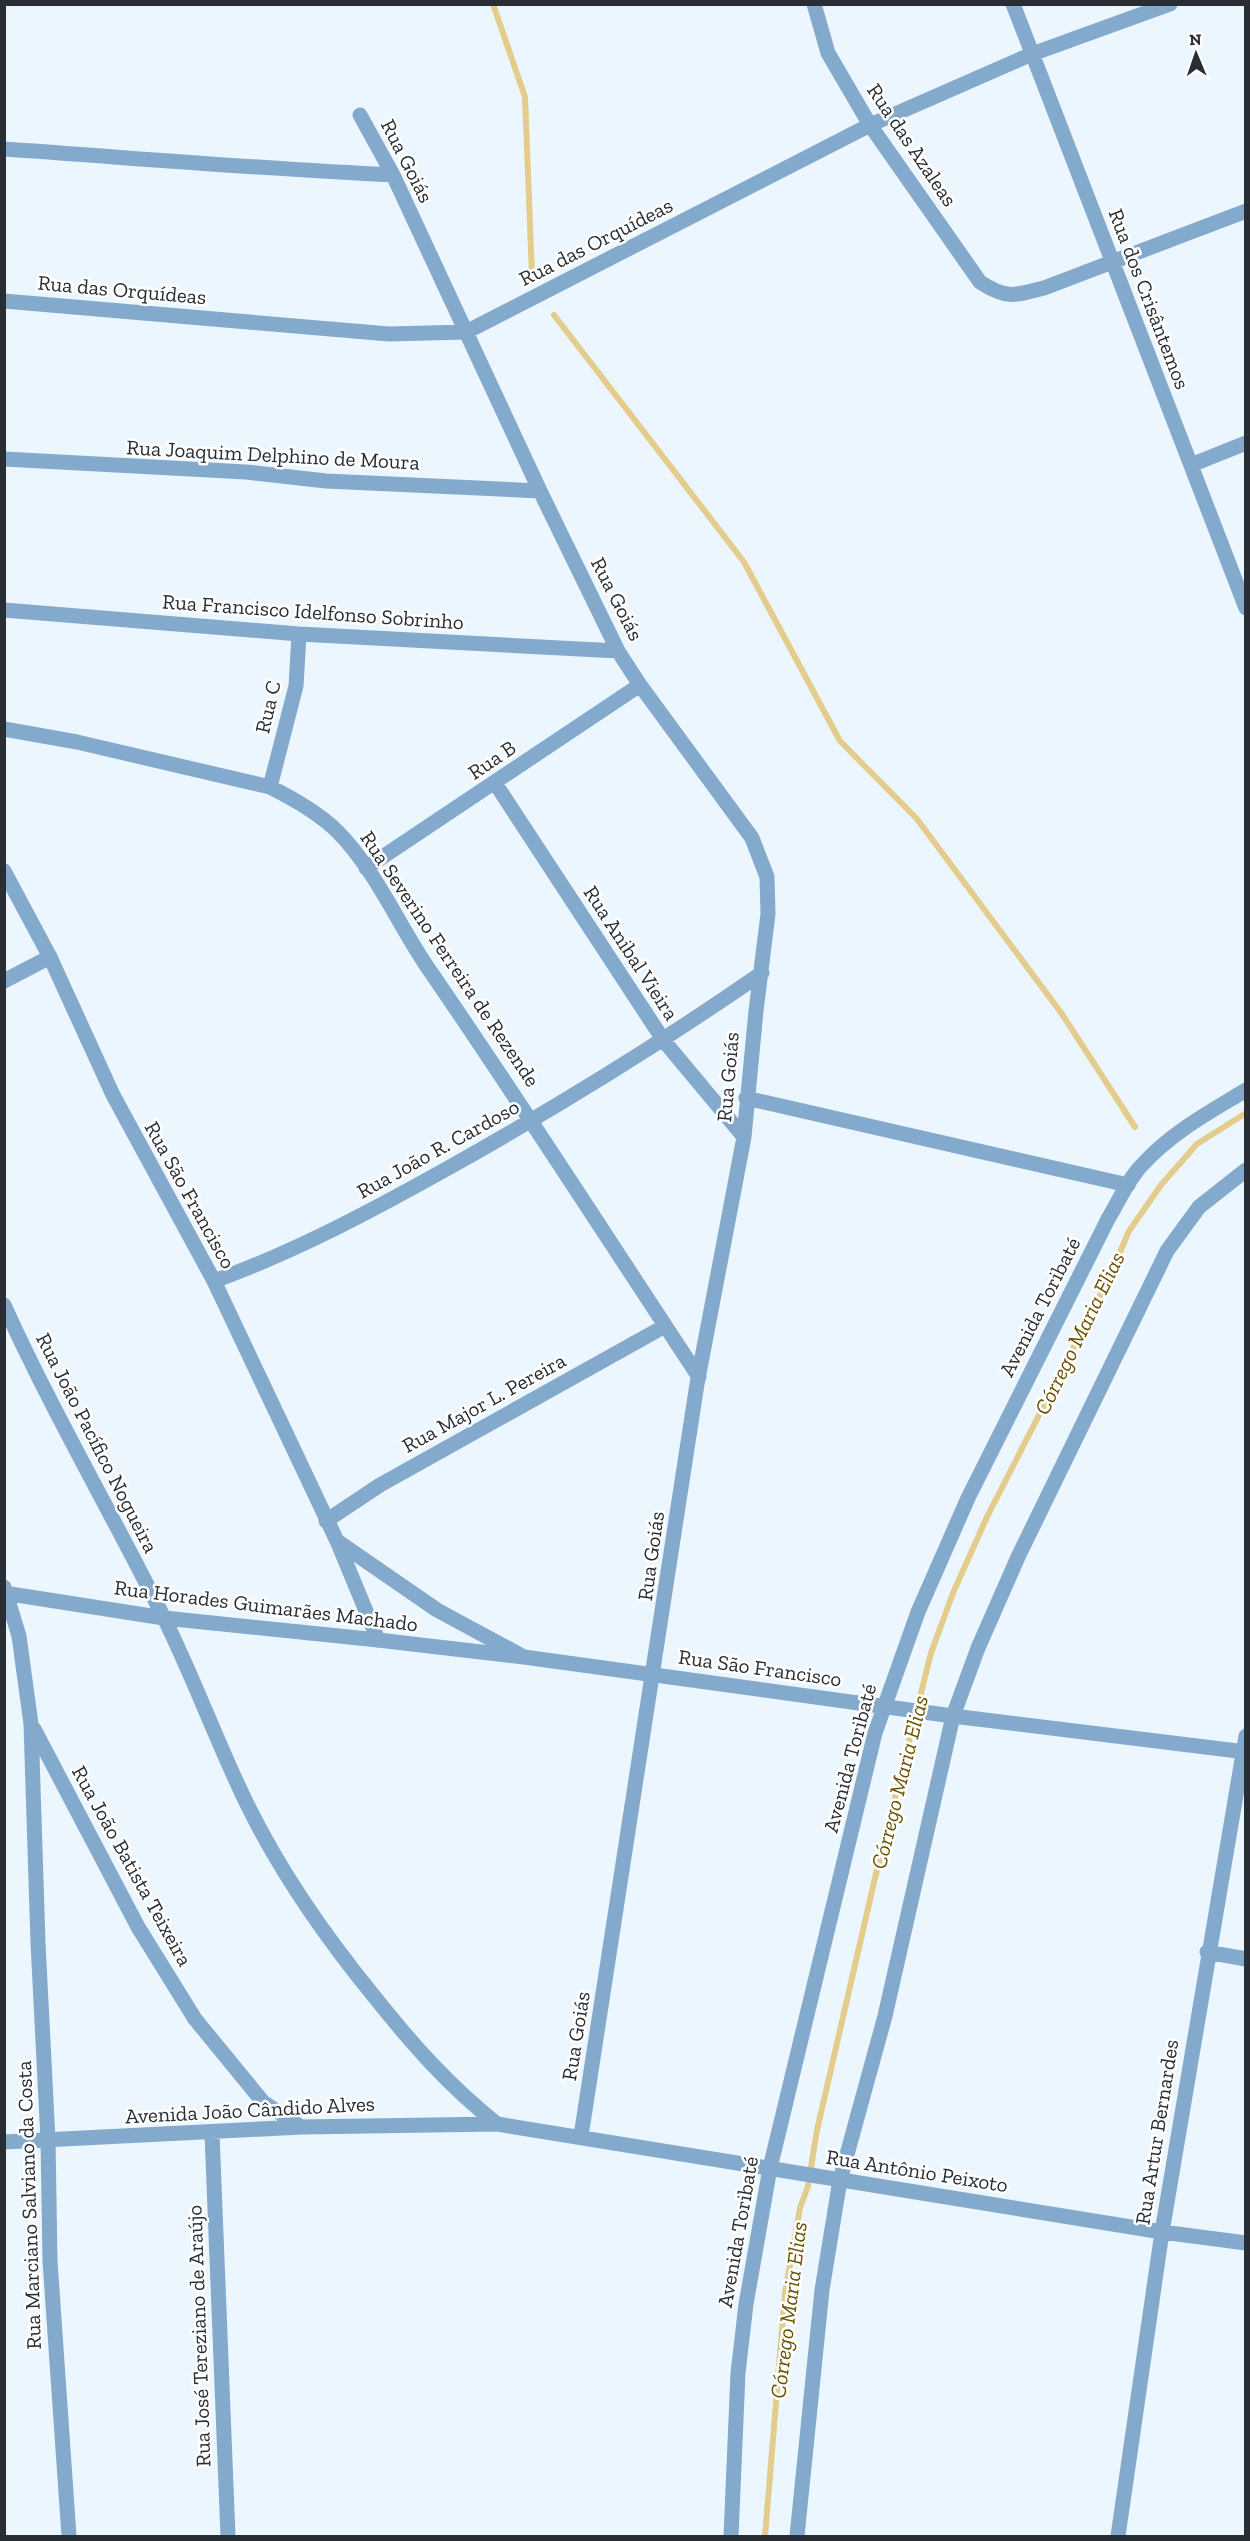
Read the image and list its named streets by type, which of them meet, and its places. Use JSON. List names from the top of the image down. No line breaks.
{"streets":{"street":["Rua das Azaleas","Rua Goiás","Rua das Orquídeas","Rua dos Crisântemos","Rua Joaquim Delphino de Moura","Rua Francisco Idelfonso Sobrinho","Rua C","Rua B","Rua Anibal Vieira","Rua Severino Ferreira de Rezende","Rua João R. Cardoso","Rua São Francisco","Avenida Toribaté","Rua Major L. Pereira","Rua João Pacífico Nogueira","Rua Horades Guimarães Machado","Rua João Batista Teixeira","Avenida João Cândido Alves","Rua Artur Bernardes","Rua Antônio Peixoto","Rua Marciano Salviano da Costa","Rua José Tereziano de Araújo"]},"crossings":[["Rua das Azaleas","Rua das Orquídeas"],["Rua das Azaleas","Rua dos Crisântemos"],["Rua Goiás","Rua das Orquídeas"],["Rua Goiás","Rua Joaquim Delphino de Moura"],["Rua Goiás","Rua Francisco Idelfonso Sobrinho"],["Rua Goiás","Rua B"],["Rua Goiás","Rua Anibal Vieira"],["Rua Goiás","Rua Severino Ferreira de Rezende"],["Rua Goiás","Rua João R. Cardoso"],["Rua Goiás","Rua São Francisco"],["Rua Goiás","Rua Antônio Peixoto"],["Rua das Orquídeas","Rua dos Crisântemos"],["Rua Francisco Idelfonso Sobrinho","Rua C"],["Rua C","Rua Severino Ferreira de Rezende"],["Rua B","Rua Anibal Vieira"],["Rua B","Rua Severino Ferreira de Rezende"],["Rua Anibal Vieira","Rua João R. Cardoso"],["Rua Severino Ferreira de Rezende","Rua João R. Cardoso"],["Rua Severino Ferreira de Rezende","Rua Major L. Pereira"],["Rua João R. Cardoso","Rua São Francisco"],["Rua São Francisco","Avenida Toribaté"],["Rua São Francisco","Rua Major L. Pereira"],["Rua São Francisco","Rua Horades Guimarães Machado"],["Rua São Francisco","Rua Artur Bernardes"],["Avenida Toribaté","Rua Antônio Peixoto"],["Rua João Pacífico Nogueira","Rua Horades Guimarães Machado"],["Rua João Pacífico Nogueira","Avenida João Cândido Alves"],["Rua Horades Guimarães Machado","Rua Marciano Salviano da Costa"],["Rua João Batista Teixeira","Avenida João Cândido Alves"],["Rua João Batista Teixeira","Rua Marciano Salviano da Costa"],["Avenida João Cândido Alves","Rua Marciano Salviano da Costa"],["Avenida João Cândido Alves","Rua José Tereziano de Araújo"],["Rua Artur Bernardes","Rua Antônio Peixoto"]],"water":["Córrego Maria Elias"],"north":"top"}
